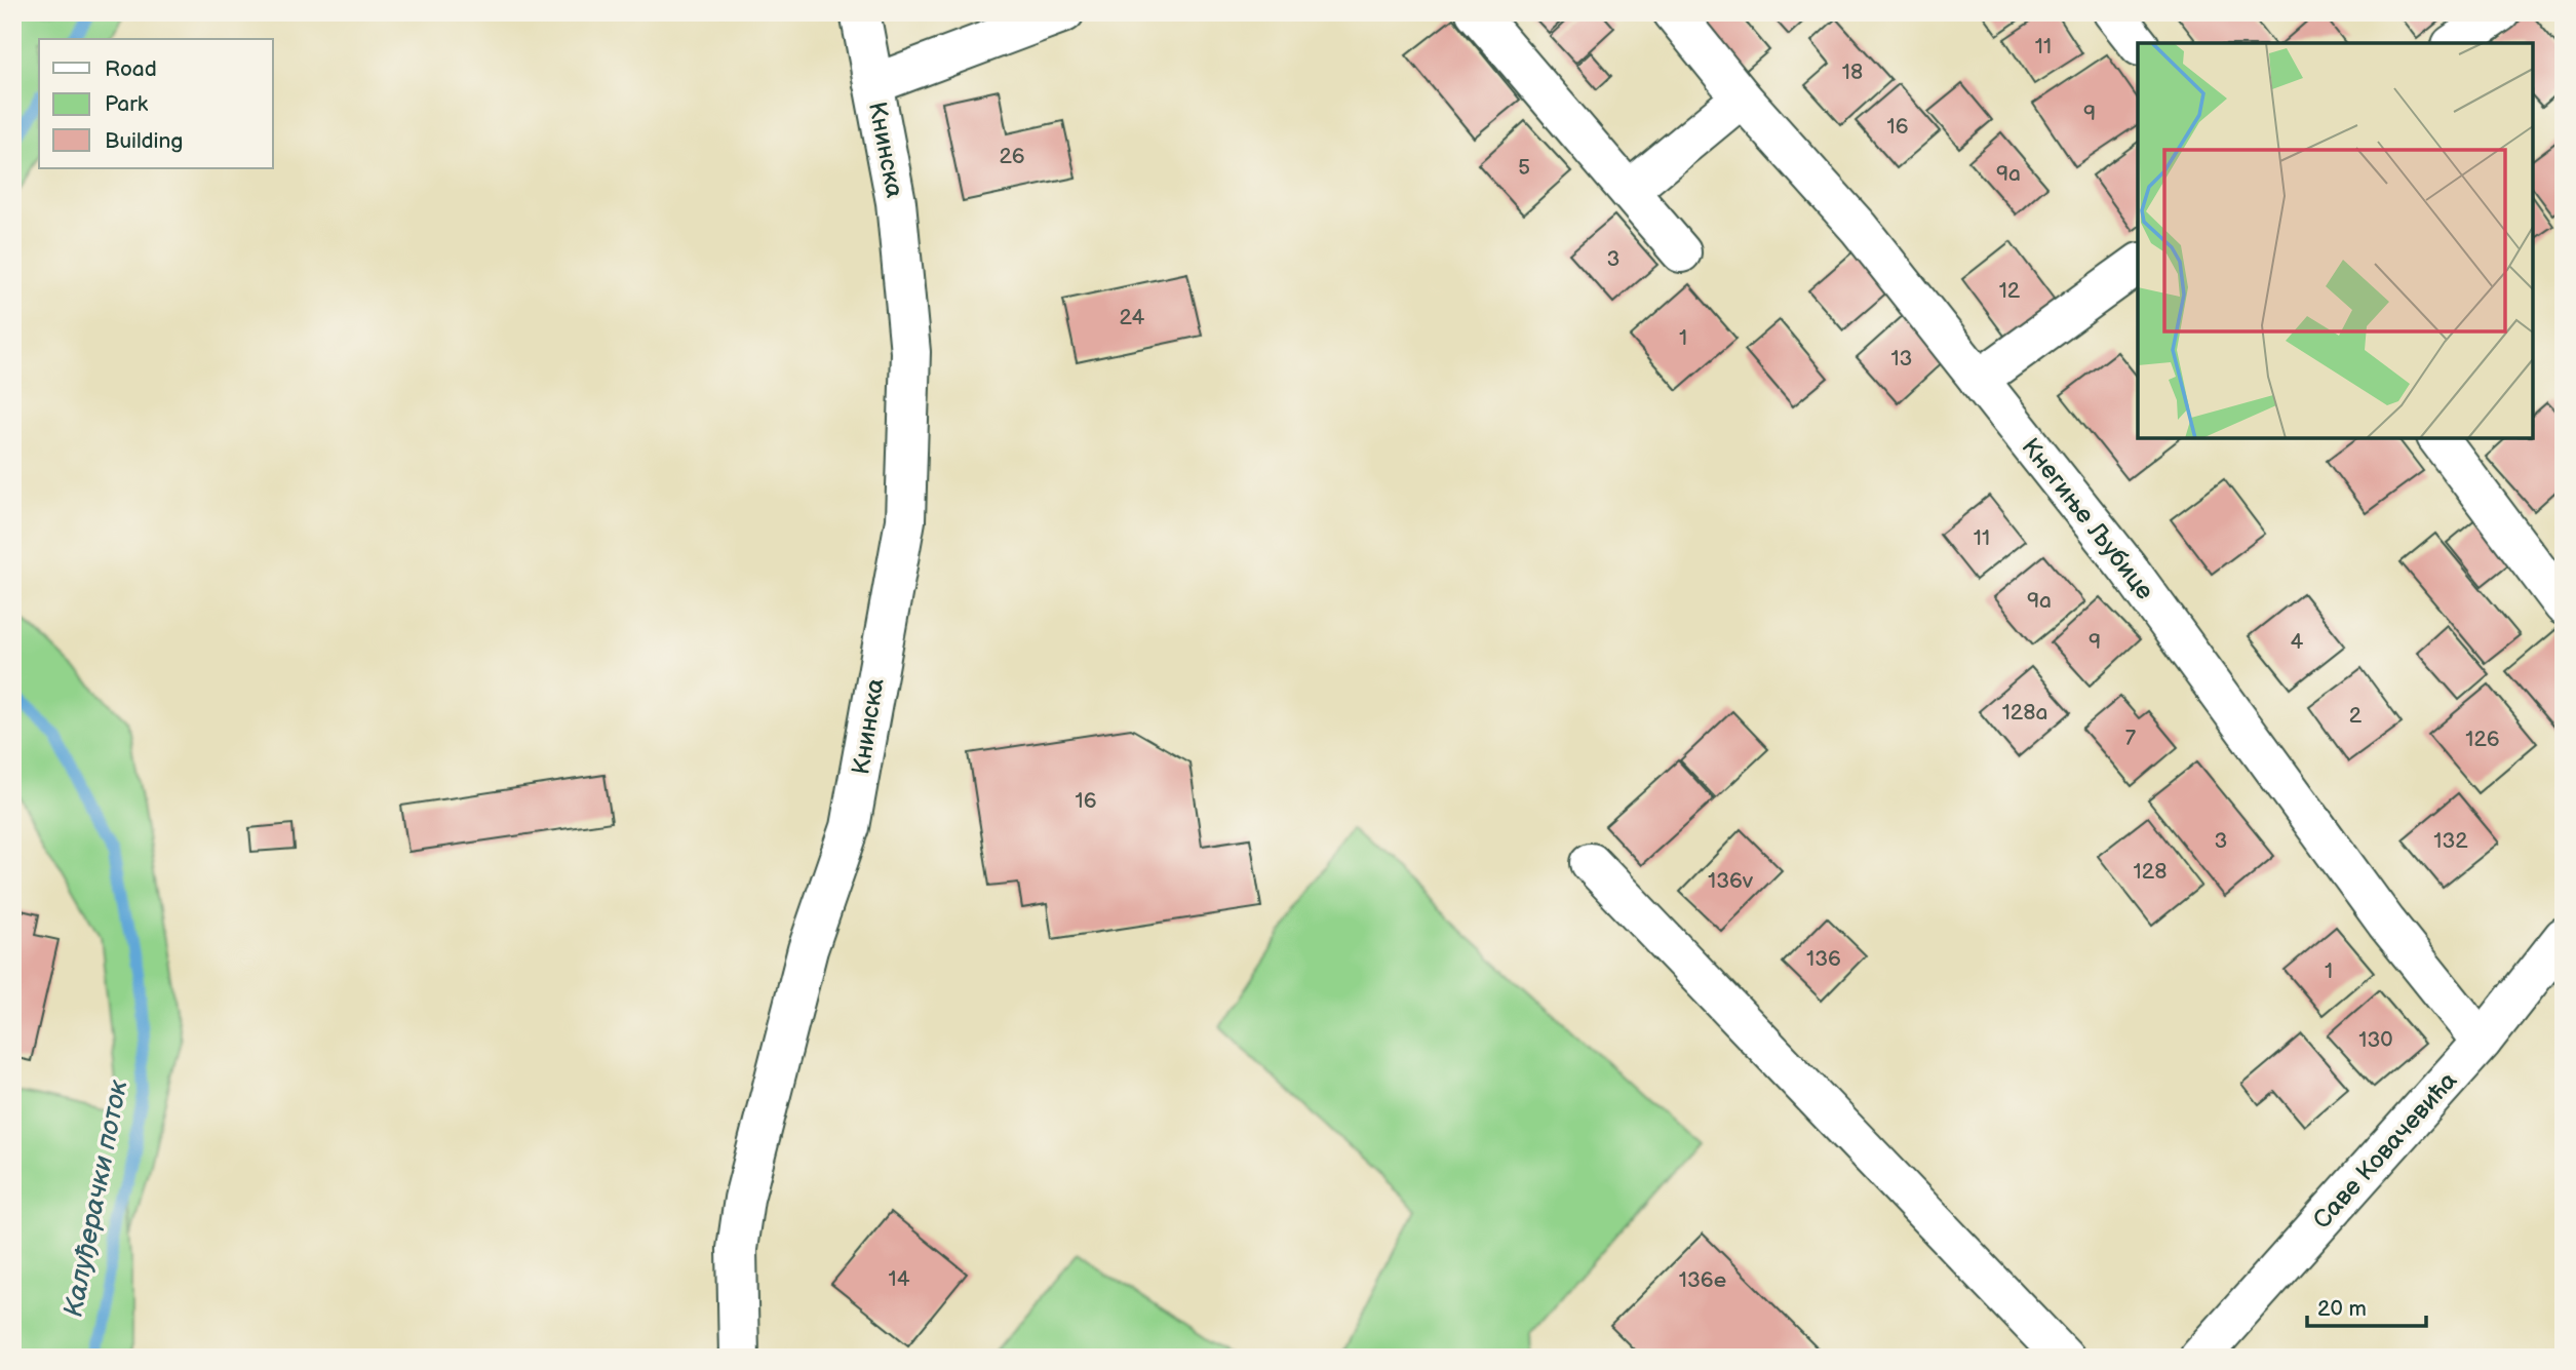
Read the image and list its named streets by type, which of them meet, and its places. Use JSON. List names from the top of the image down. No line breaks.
{"streets":{"street":["Книнска","Кнегиње Љубице","Саве Ковачевића"]},"crossings":[["Кнегиње Љубице","Саве Ковачевића"]],"water":["Калуђерачки поток"],"house_numbers":["11","18","9","16","26","5","9a","3","12","24","1","13","11","9a","9","4","128a","2","7","126","16","3","132","128","136v","136","1","130","14","136e"],"legend":["Road","Park","Building"],"scale_bar":"20 m"}
